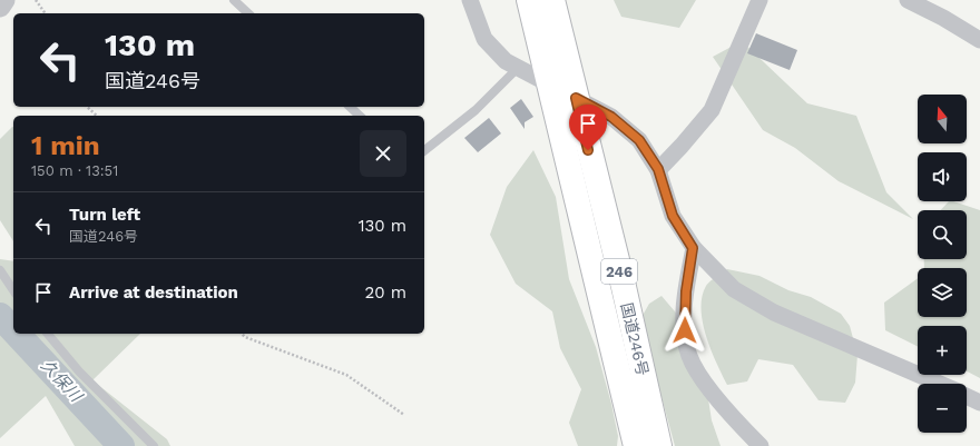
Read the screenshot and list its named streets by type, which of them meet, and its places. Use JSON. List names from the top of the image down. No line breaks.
{"streets":{"highway":["246","国道246号"]},"water":["久保川"],"north":"top","page":{"turn":["130 m","国道246号"],"map_buttons":["+","−"],"heading":["1 min","150 m · 13:51"],"list":[{"name":"Turn left","note":"国道246号","value":"130 m"},{"name":"Arrive at destination","value":"20 m"}]}}
